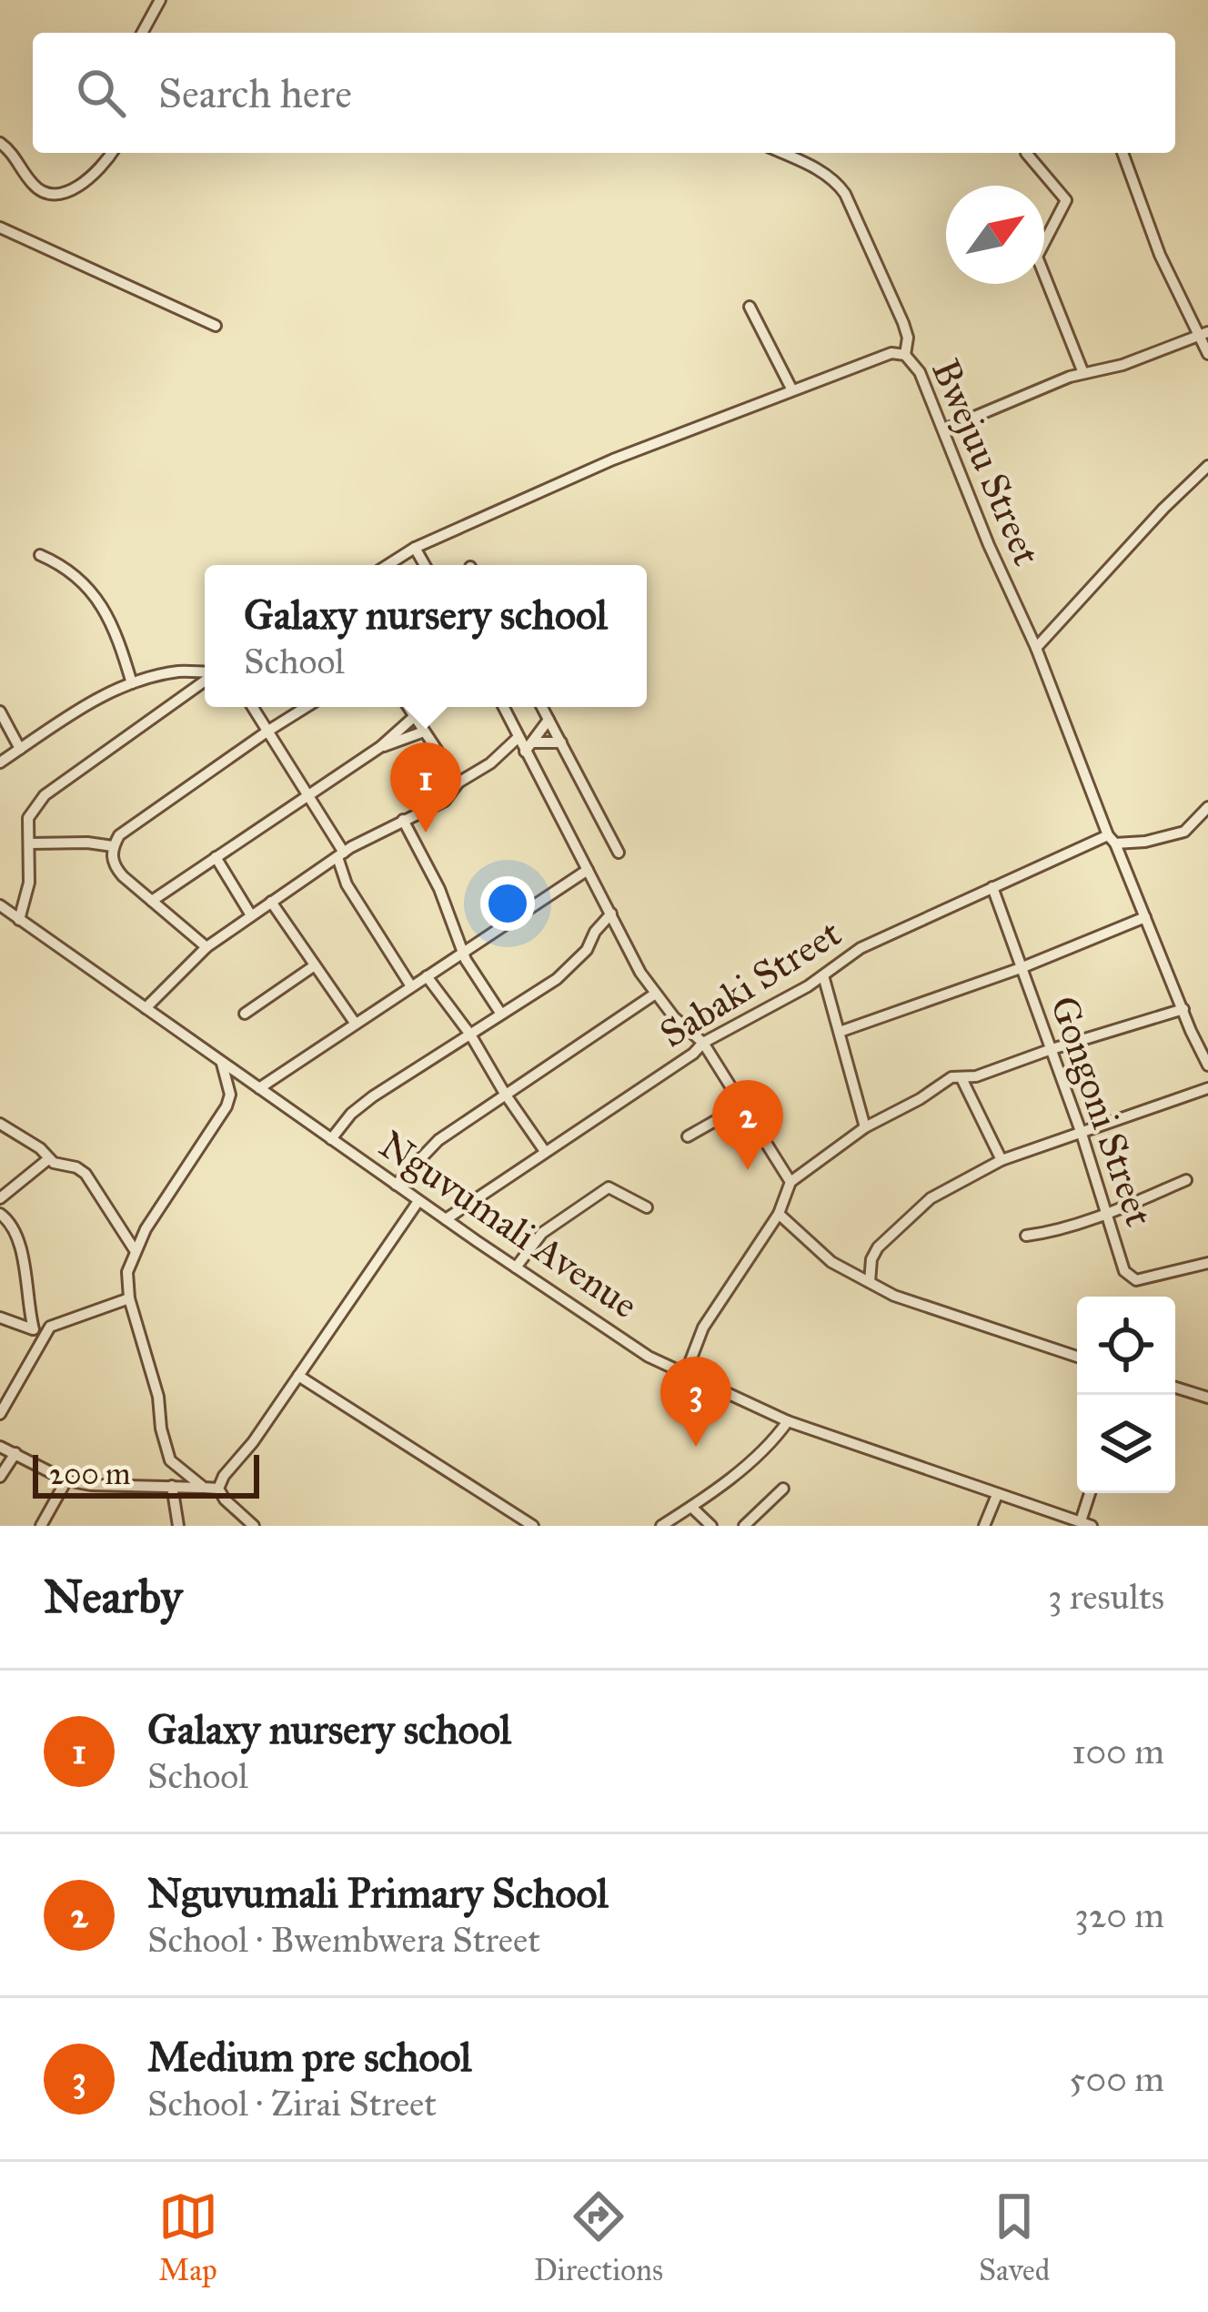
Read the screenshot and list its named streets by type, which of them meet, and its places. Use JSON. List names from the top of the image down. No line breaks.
{"streets":{"street":["Bwejuu Street","Sabaki Street","Gongoni Street","Nguvumali Avenue"]},"crossings":[["Bwejuu Street","Sabaki Street"],["Sabaki Street","Gongoni Street"],["Sabaki Street","Nguvumali Avenue"]],"scale_bar":"200 m","north":"top right","page":{"search":"Search here","popup":["Galaxy nursery school","School"],"pins":["1","2","3"],"scale":"200 m","heading":["Nearby","3 results"],"list":[{"mark":"1","name":"Galaxy nursery school","note":"School","value":"100 m"},{"mark":"2","name":"Nguvumali Primary School","note":"School · Bwembwera Street","value":"320 m"},{"mark":"3","name":"Medium pre school","note":"School · Zirai Street","value":"500 m"}],"nav":["Map","Directions","Saved"]}}
